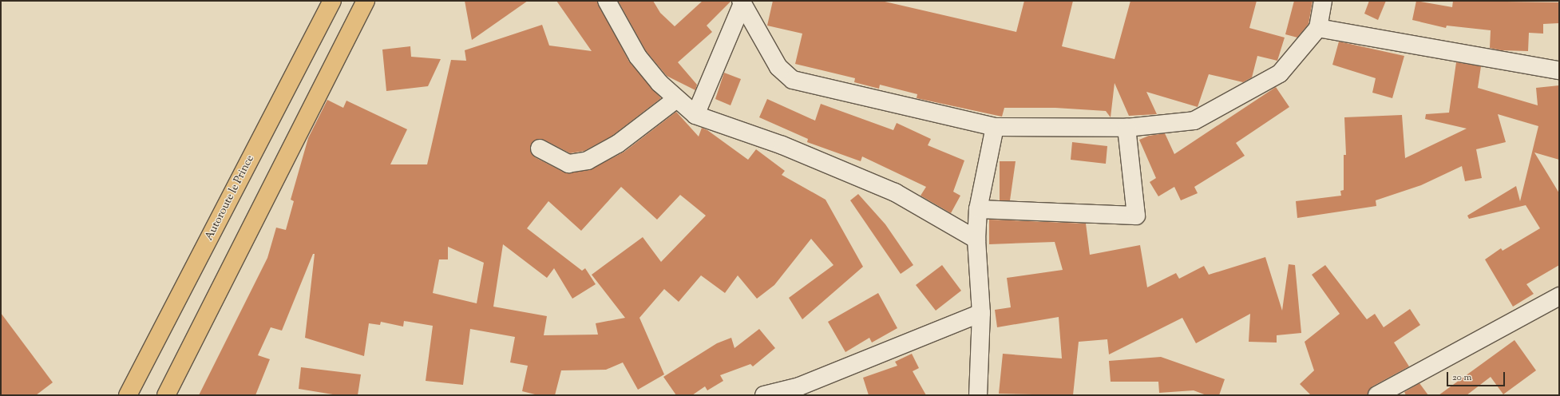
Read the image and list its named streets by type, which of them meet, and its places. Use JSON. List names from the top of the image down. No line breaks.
{"streets":{"main road":["Autoroute le Prince"]},"scale_bar":"20 m"}
